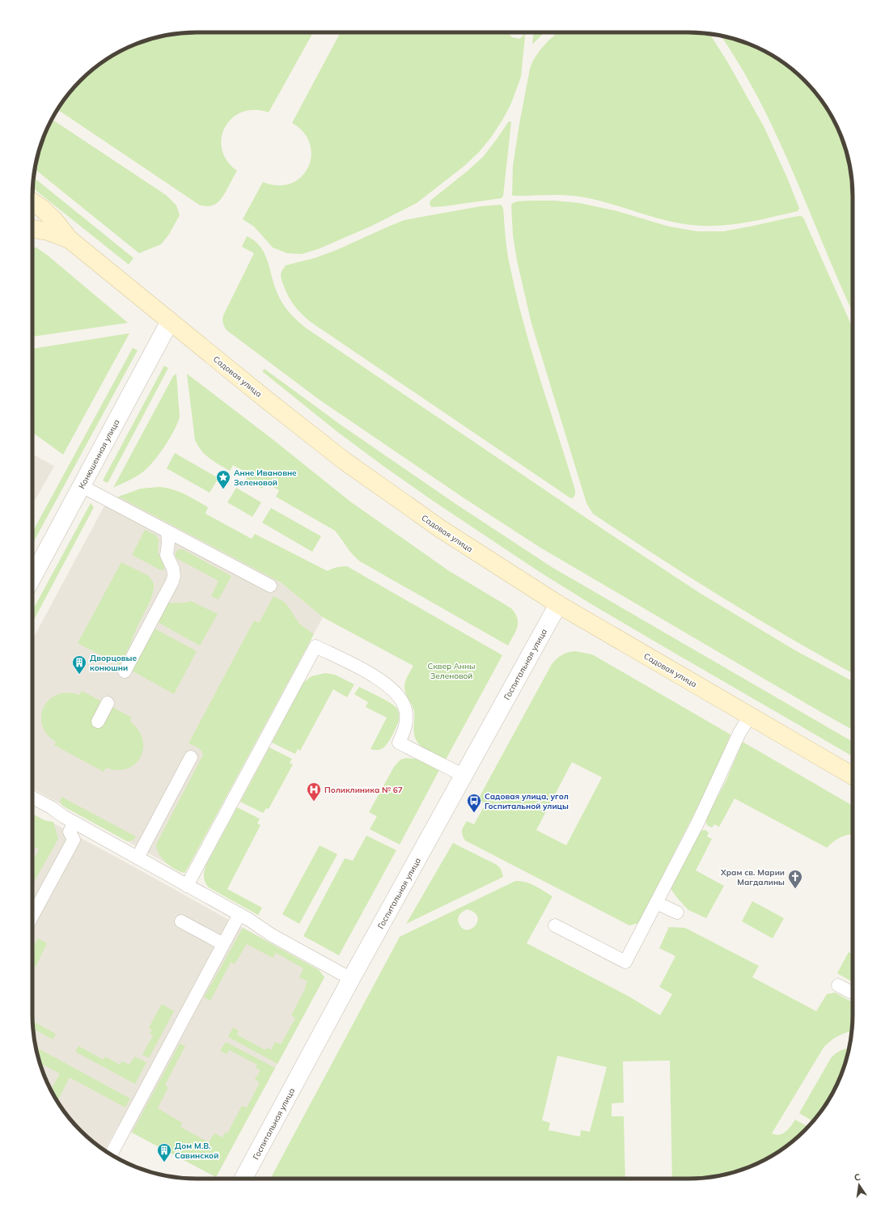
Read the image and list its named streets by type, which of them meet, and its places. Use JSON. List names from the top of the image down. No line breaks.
{"streets":{"main road":["Садовая улица"],"street":["Конюшенная улица","Госпитальная улица"]},"crossings":[["Садовая улица","Конюшенная улица"],["Садовая улица","Госпитальная улица"]],"parks":["Сквер Анны Зеленовой"],"places":{"place":["Анне Ивановне Зеленовой"],"building":["Дворцовые конюшни","Дом М.В. Савинской"],"hospital":["Поликлиника № 67"],"bus stop":["Садовая улица, угол Госпитальной улицы"],"church":["Храм св. Марии Магдалины"]},"north":"top"}
